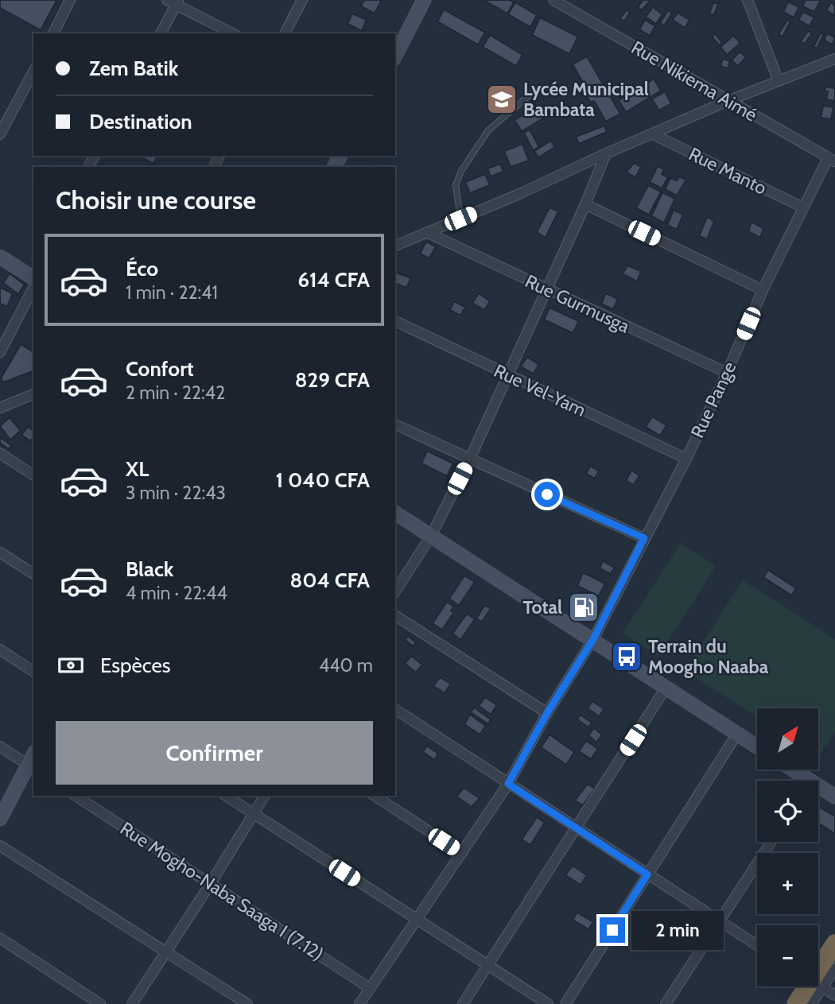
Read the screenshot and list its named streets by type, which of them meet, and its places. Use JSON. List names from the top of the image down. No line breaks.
{"streets":{"street":["Rue Nikiema Aimé","Rue Manto","Rue Gurmusga","Rue Vel-Yam","Rue Pange","Rue Mogho-Naba Saaga I (7.12)"]},"crossings":[["Rue Nikiema Aimé","Rue Pange"],["Rue Manto","Rue Pange"],["Rue Gurmusga","Rue Pange"],["Rue Vel-Yam","Rue Pange"],["Rue Pange","Rue Mogho-Naba Saaga I (7.12)"]],"places":{"school or university":["Lycée Municipal Bambata"],"fuel station":["Total"],"bus stop":["Terrain du Moogho Naaba"]},"north":"top right","page":{"banner":["Zem Batik","Destination"],"heading":"Choisir une course","list":[{"name":"Éco","note":"1 min · 22:41","value":"614 CFA"},{"name":"Confort","note":"2 min · 22:42","value":"829 CFA"},{"name":"XL","note":"3 min · 22:43","value":"1 040 CFA"},{"name":"Black","note":"4 min · 22:44","value":"804 CFA"}],"pay":["Espèces","440 m"],"map_buttons":["+","−"],"buttons":"Confirmer","bubble":"2 min"}}
